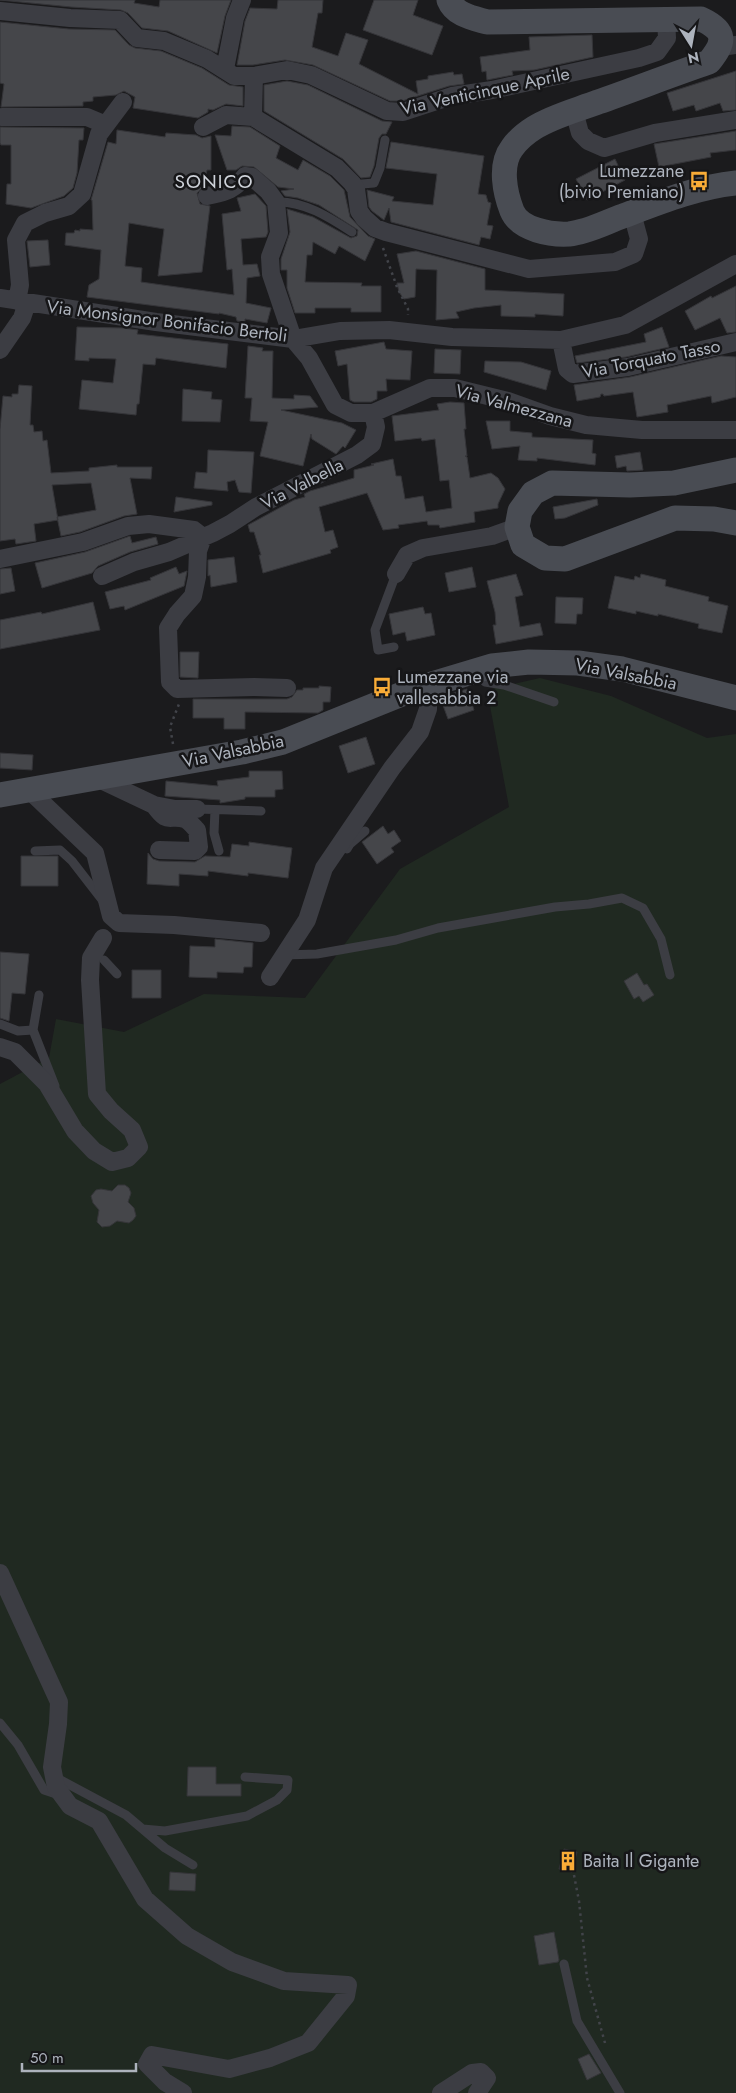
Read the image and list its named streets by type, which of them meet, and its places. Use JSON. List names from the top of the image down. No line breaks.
{"streets":{"main road":["Via Valsabbia"],"street":["Via Venticinque Aprile","Via Monsignor Bonifacio Bertoli","Via Torquato Tasso","Via Valmezzana","Via Valbella"]},"crossings":[["Via Monsignor Bonifacio Bertoli","Via Torquato Tasso"],["Via Monsignor Bonifacio Bertoli","Via Valmezzana"],["Via Valmezzana","Via Valbella"]],"districts":["SONICO"],"places":{"bus stop":["Lumezzane (bivio Premiano)","Lumezzane via vallesabbia 2"],"building":["Baita Il Gigante"]},"scale_bar":"50 m","north":"bottom"}
